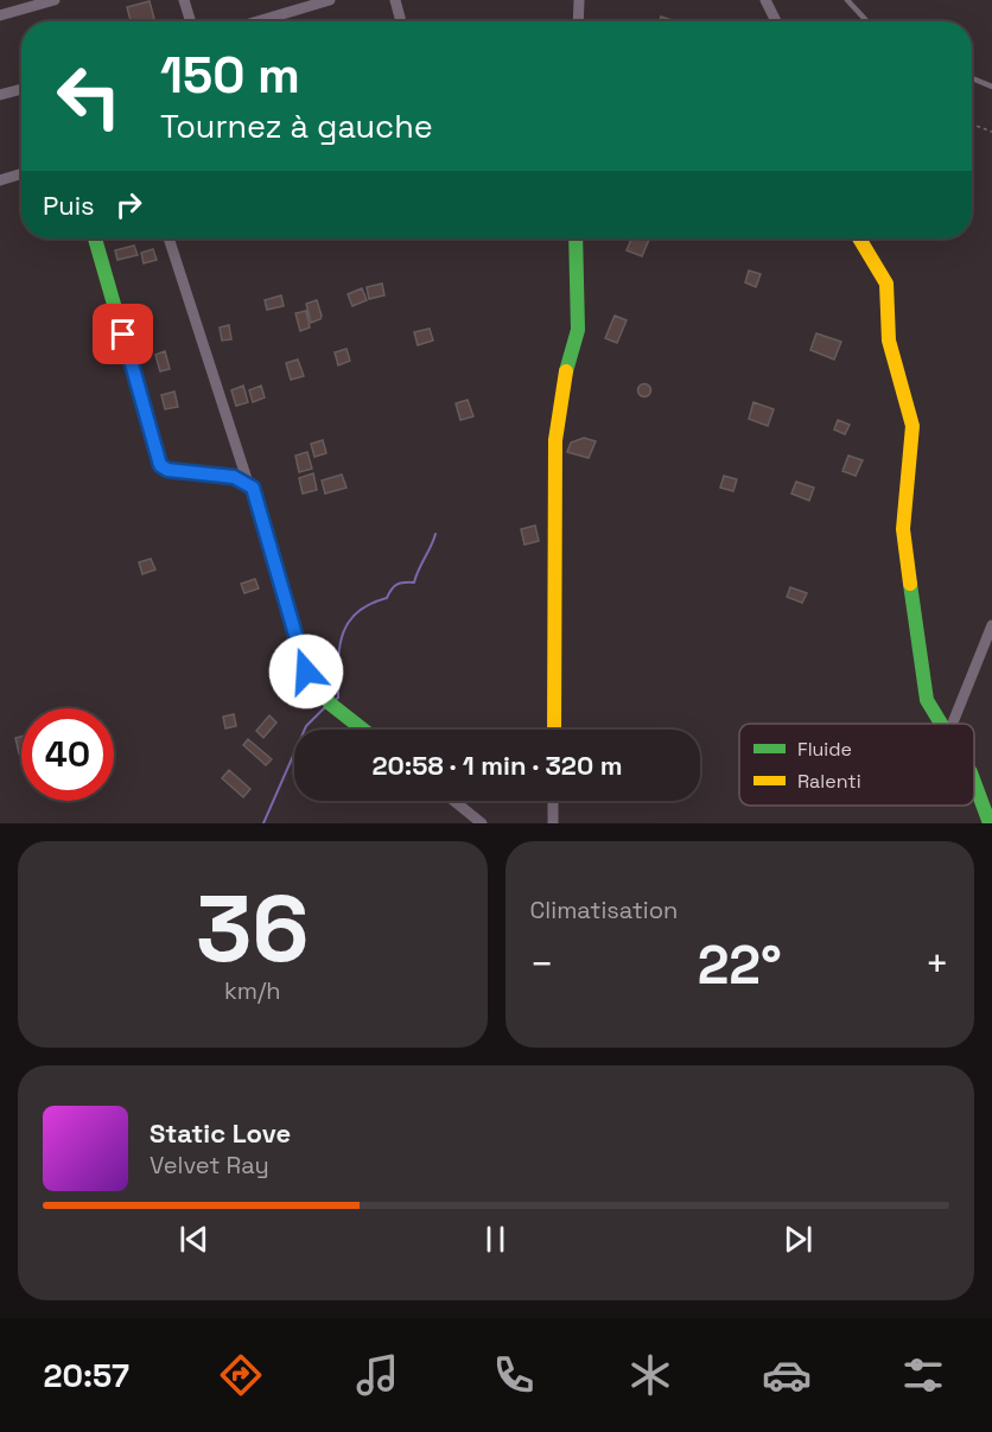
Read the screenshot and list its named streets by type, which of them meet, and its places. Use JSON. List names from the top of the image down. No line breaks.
{"legend":["Fluide","Ralenti"],"page":{"turn":["150 m","Tournez à gauche"],"then":"Puis","limit":"40","trip":"20:58 · 1 min · 320 m","tile":[["36","km/h"],"Climatisation"],"heat":["−","22°","+"],"song":["Static Love","Velvet Ray"],"tabs":"20:57"}}
